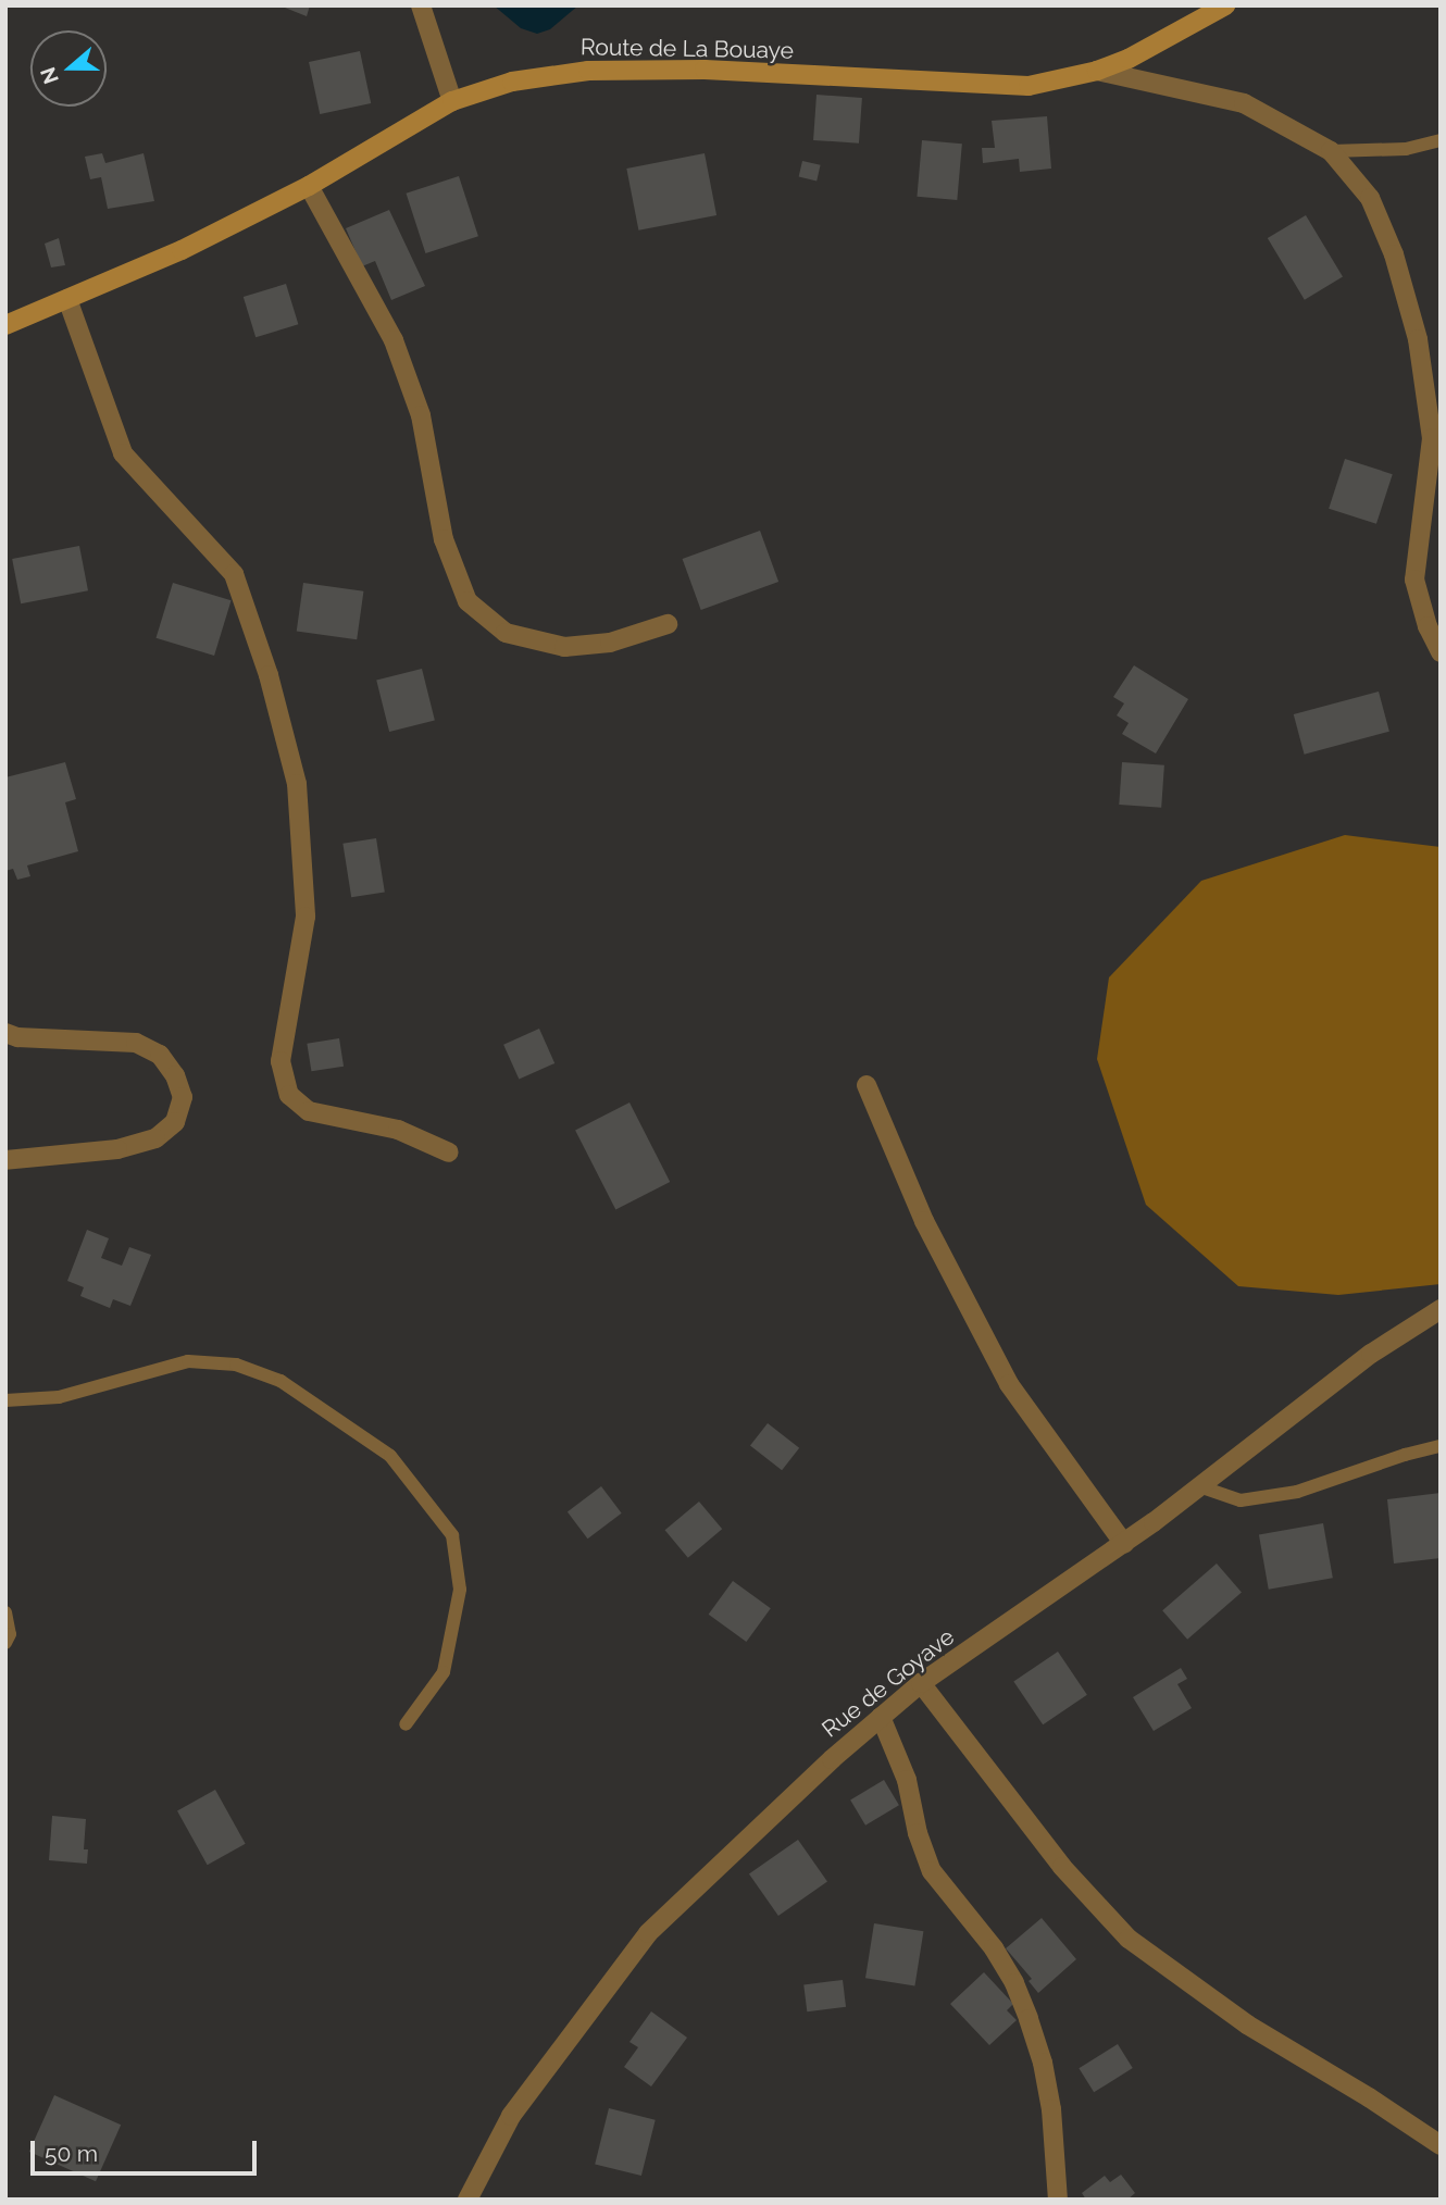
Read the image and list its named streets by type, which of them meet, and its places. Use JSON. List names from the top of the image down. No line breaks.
{"streets":{"main road":["Route de La Bouaye"],"street":["Rue de Goyave"]},"scale_bar":"50 m","north":"left"}
